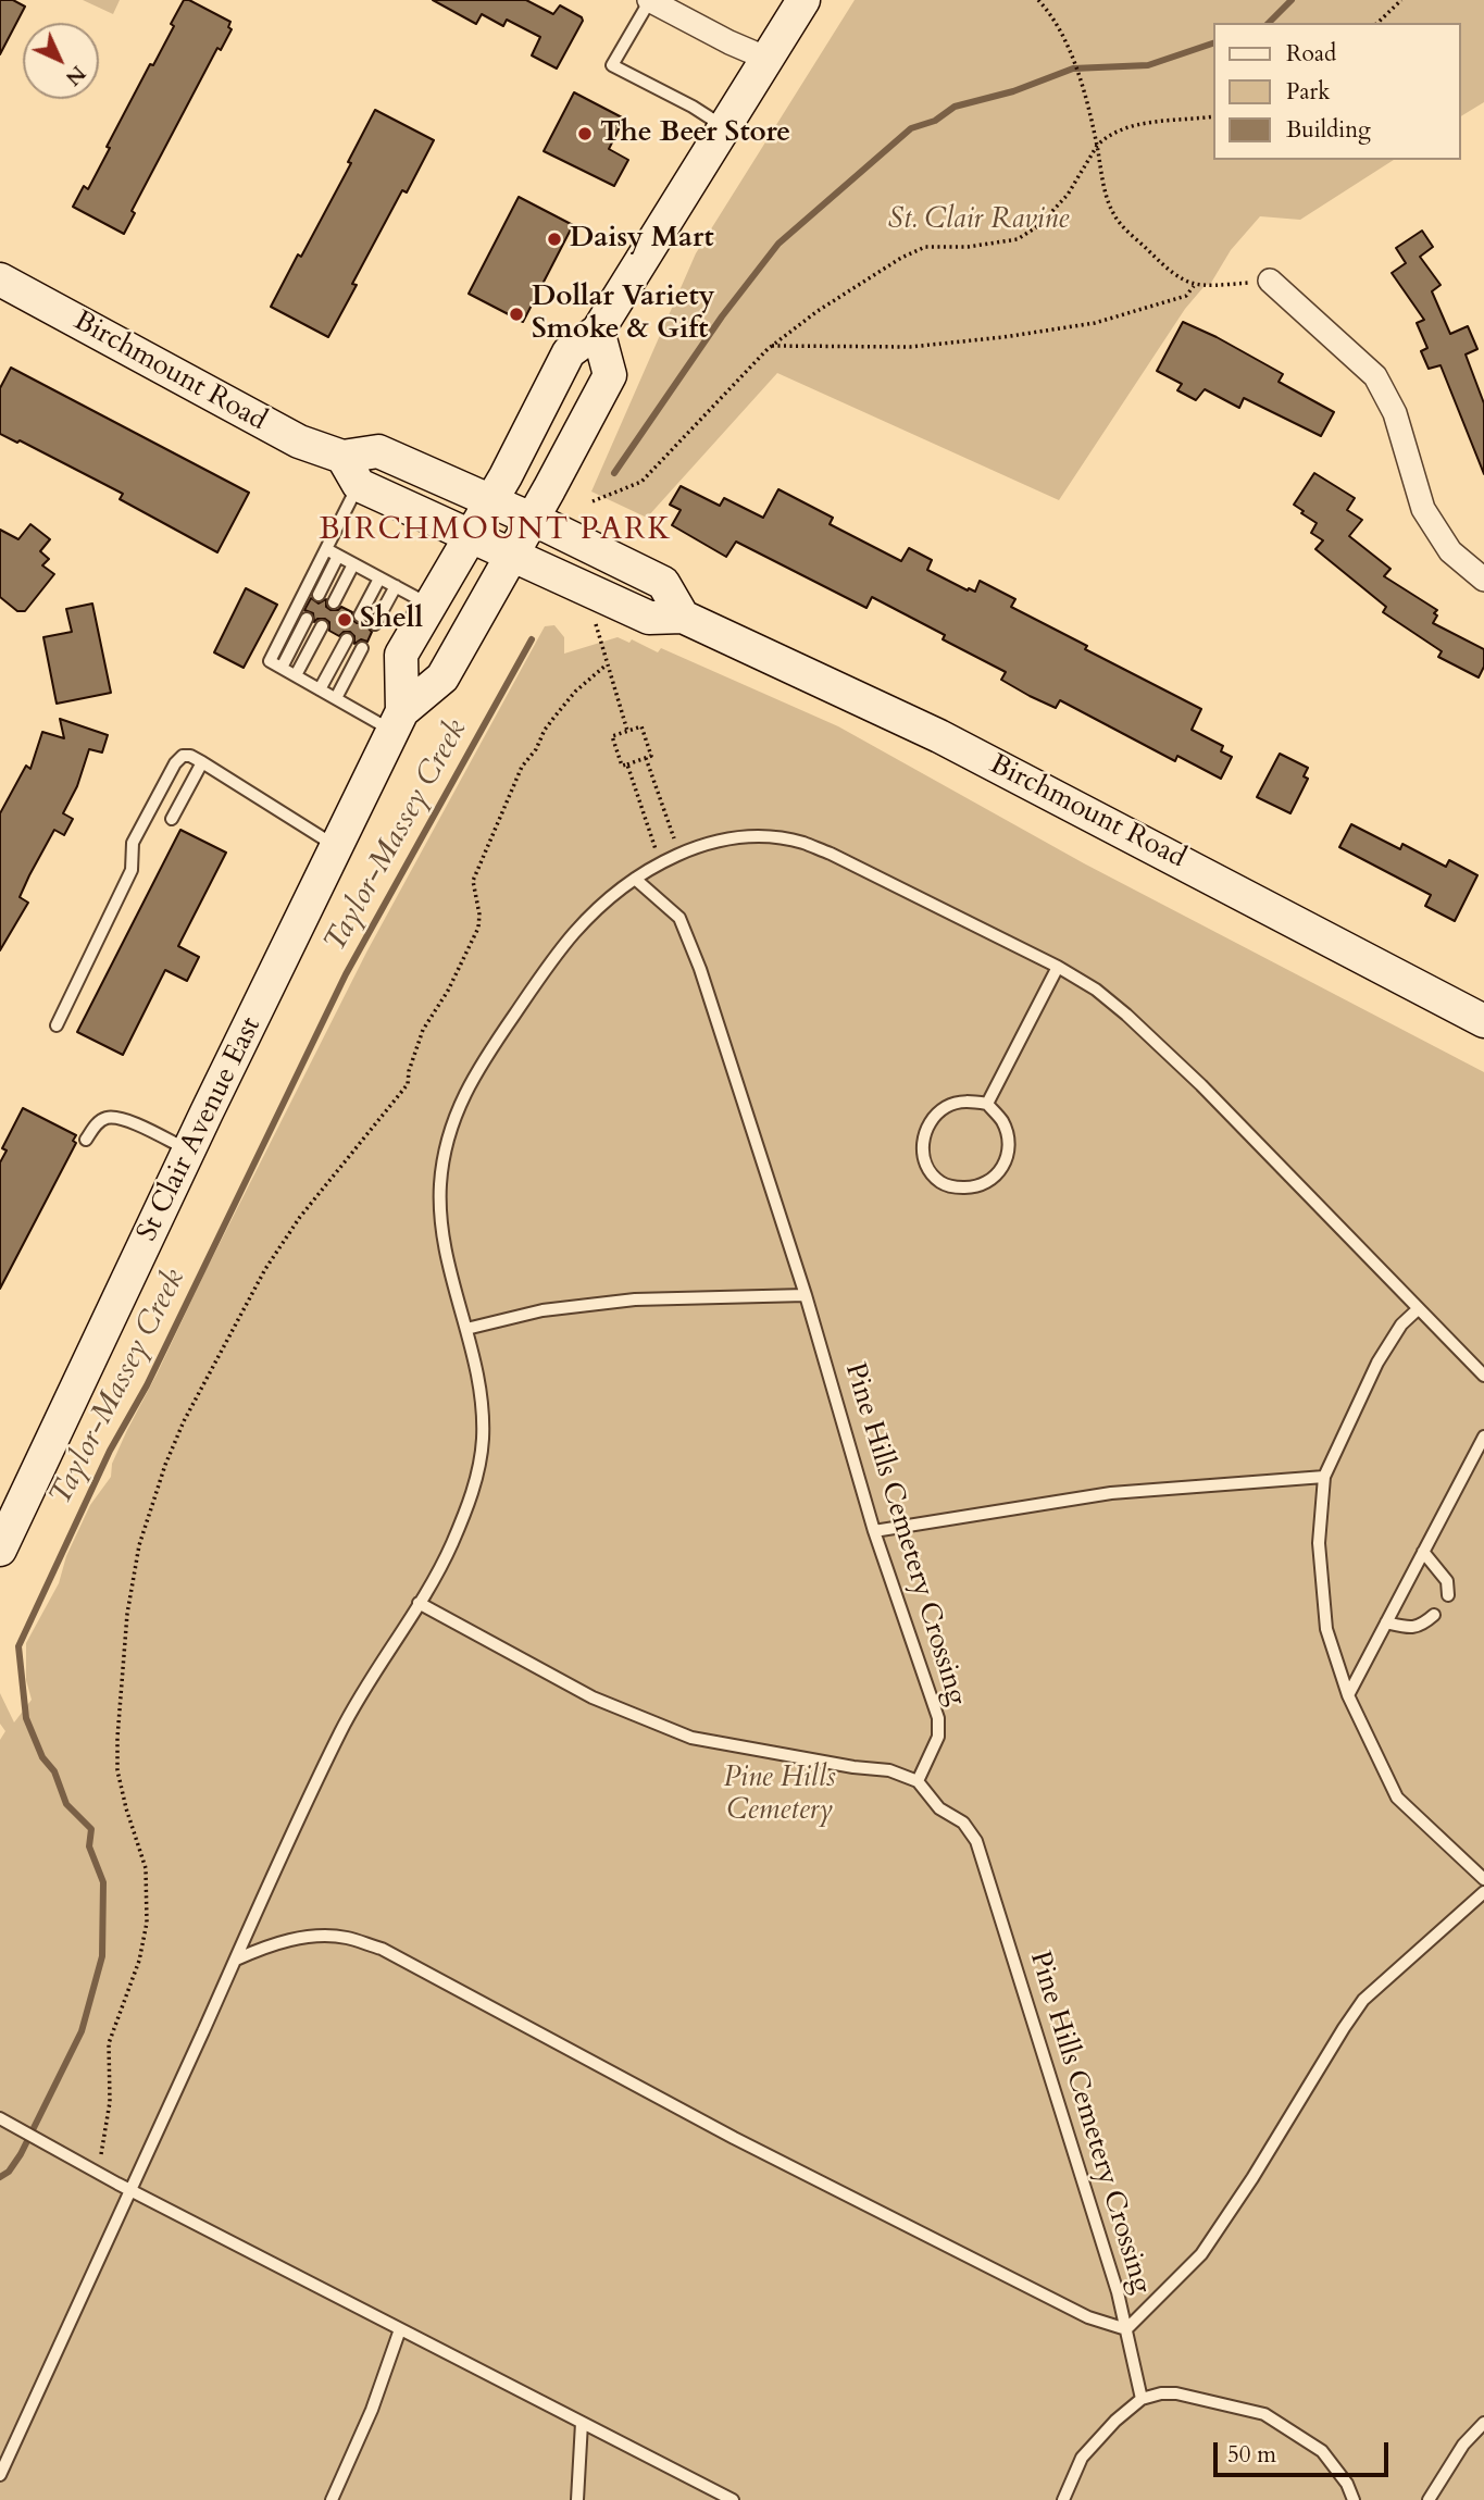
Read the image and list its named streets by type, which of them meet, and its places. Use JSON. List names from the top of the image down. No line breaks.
{"streets":{"main road":["Birchmount Road","St Clair Avenue East"],"lane":["Pine Hills Cemetery Crossing"]},"crossings":[["Birchmount Road","St Clair Avenue East"]],"districts":["BIRCHMOUNT PARK"],"water":["Taylor-Massey Creek"],"parks":["St. Clair Ravine","Pine Hills Cemetery"],"places":["The Beer Store","Daisy Mart","Dollar Variety Smoke & Gift","Shell"],"legend":["Road","Park","Building"],"scale_bar":"50 m","north":"bottom right"}
